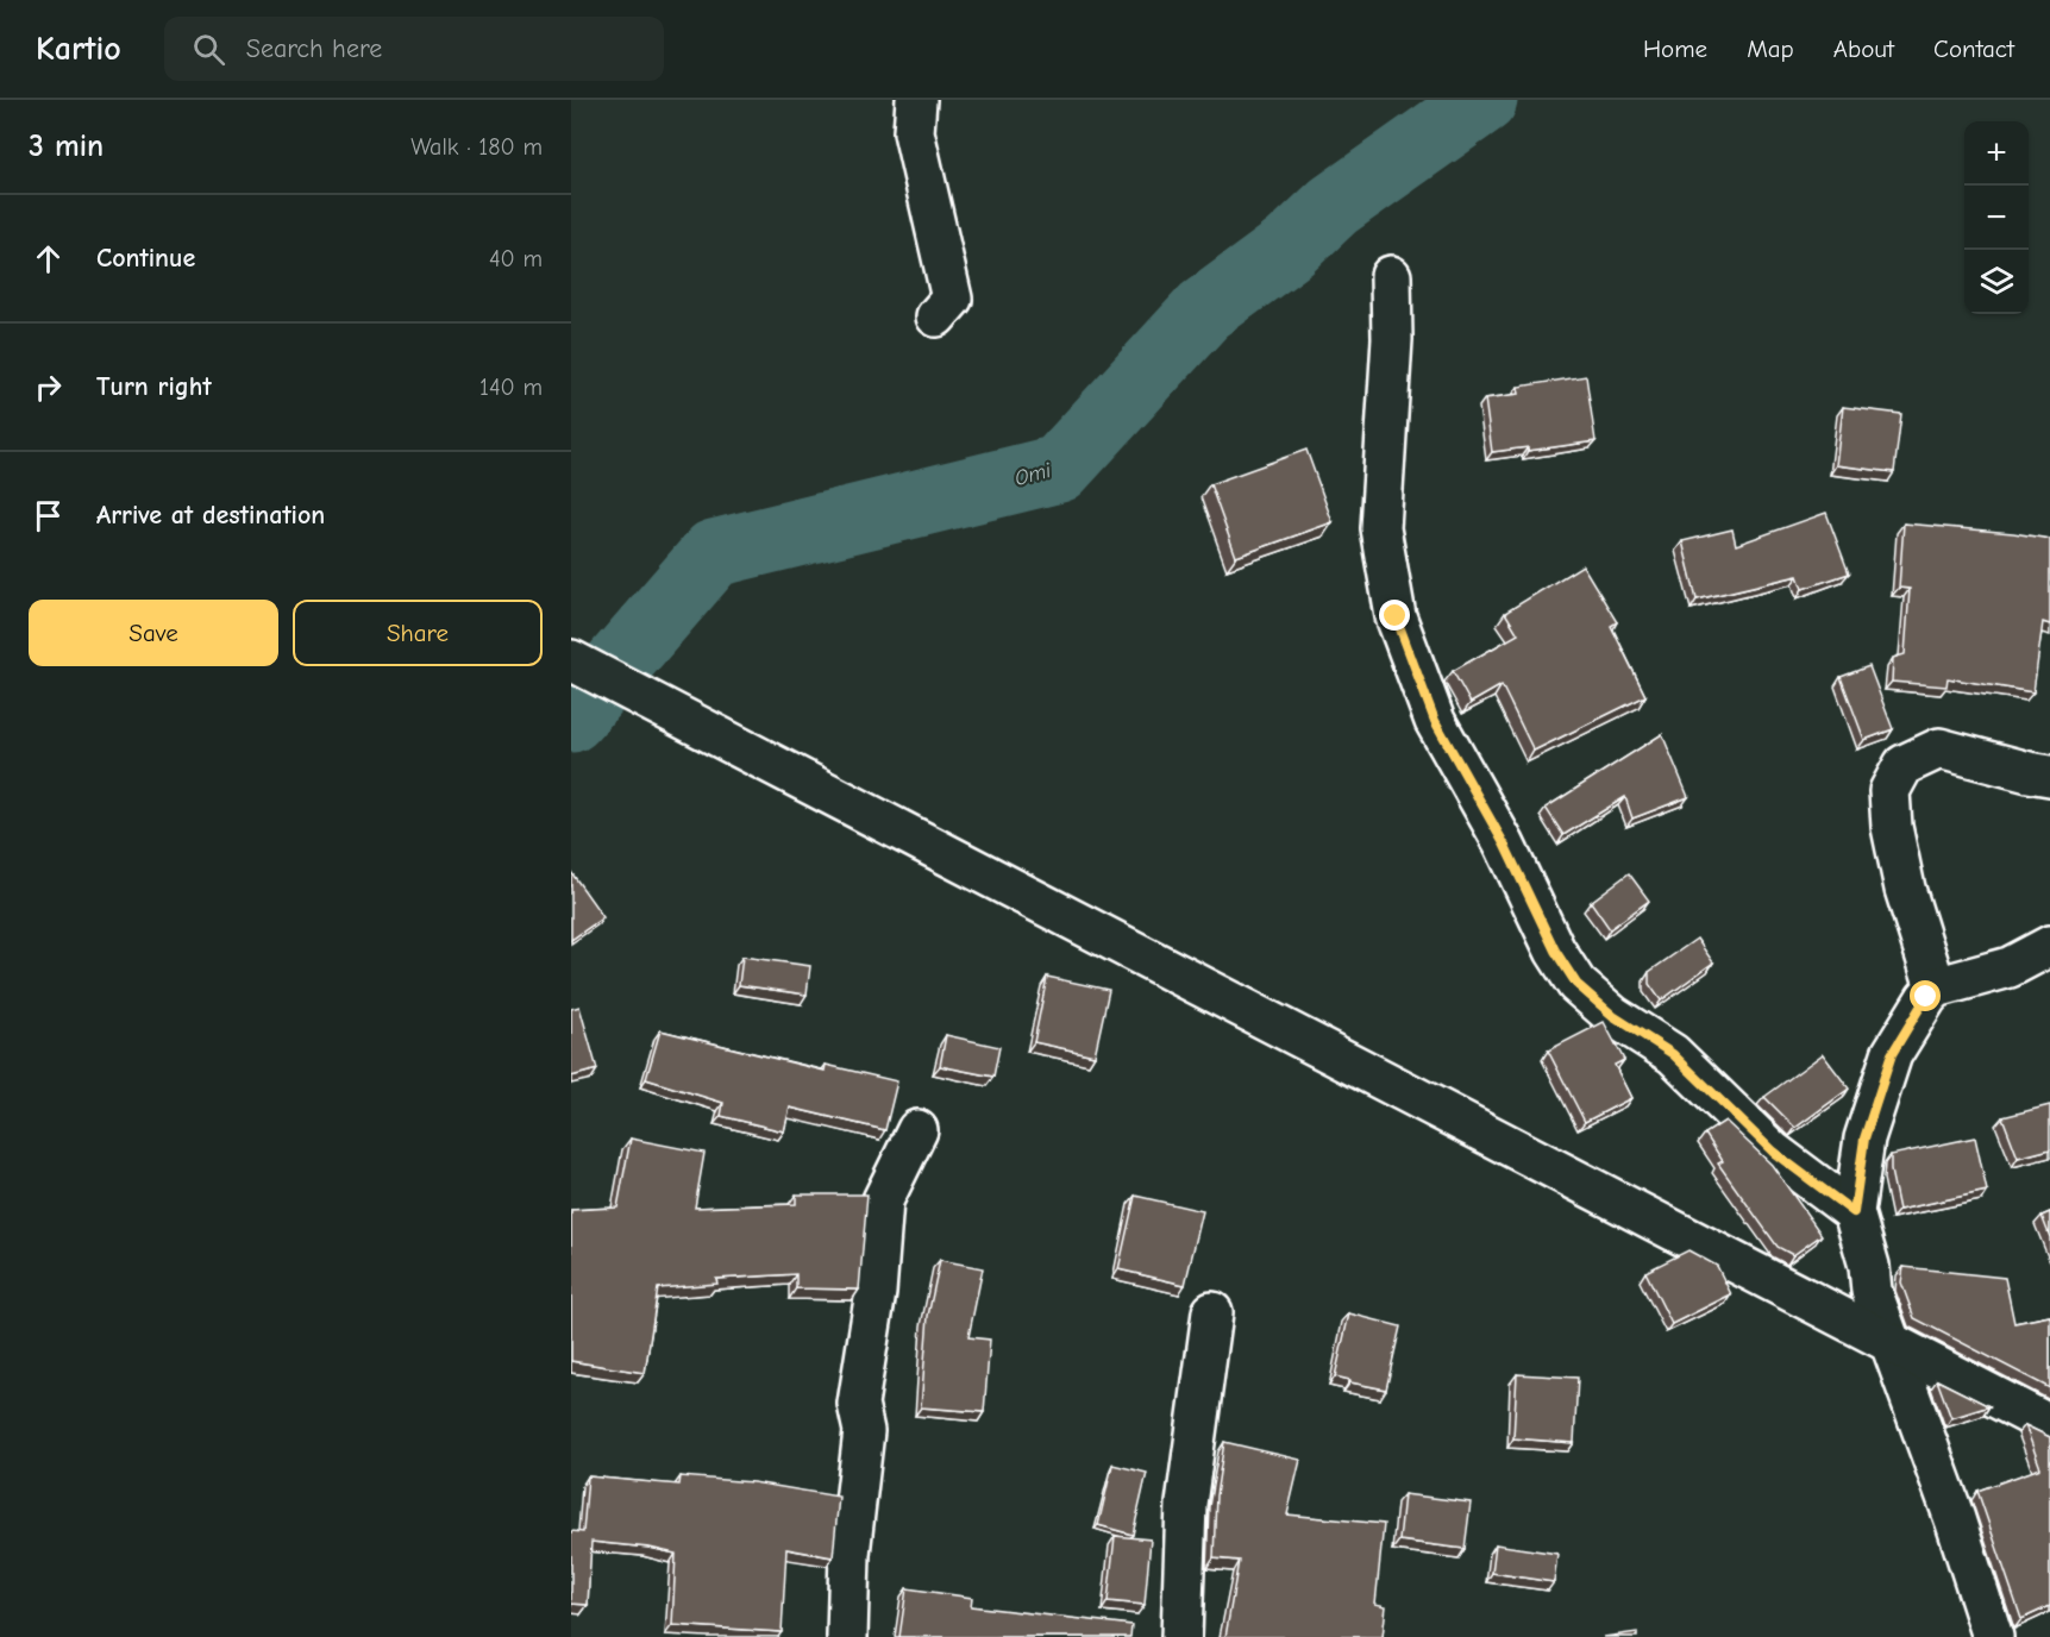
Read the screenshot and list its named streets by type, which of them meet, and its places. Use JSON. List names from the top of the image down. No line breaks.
{"water":["Omi"],"page":{"header":"Kartio","search":"Search here","nav":["Home","Map","About","Contact"],"heading":["3 min","Walk · 180 m"],"map_buttons":["+","−"],"list":[["Continue","40 m"],["Turn right","140 m"],"Arrive at destination"],"buttons":["Save","Share"]}}
